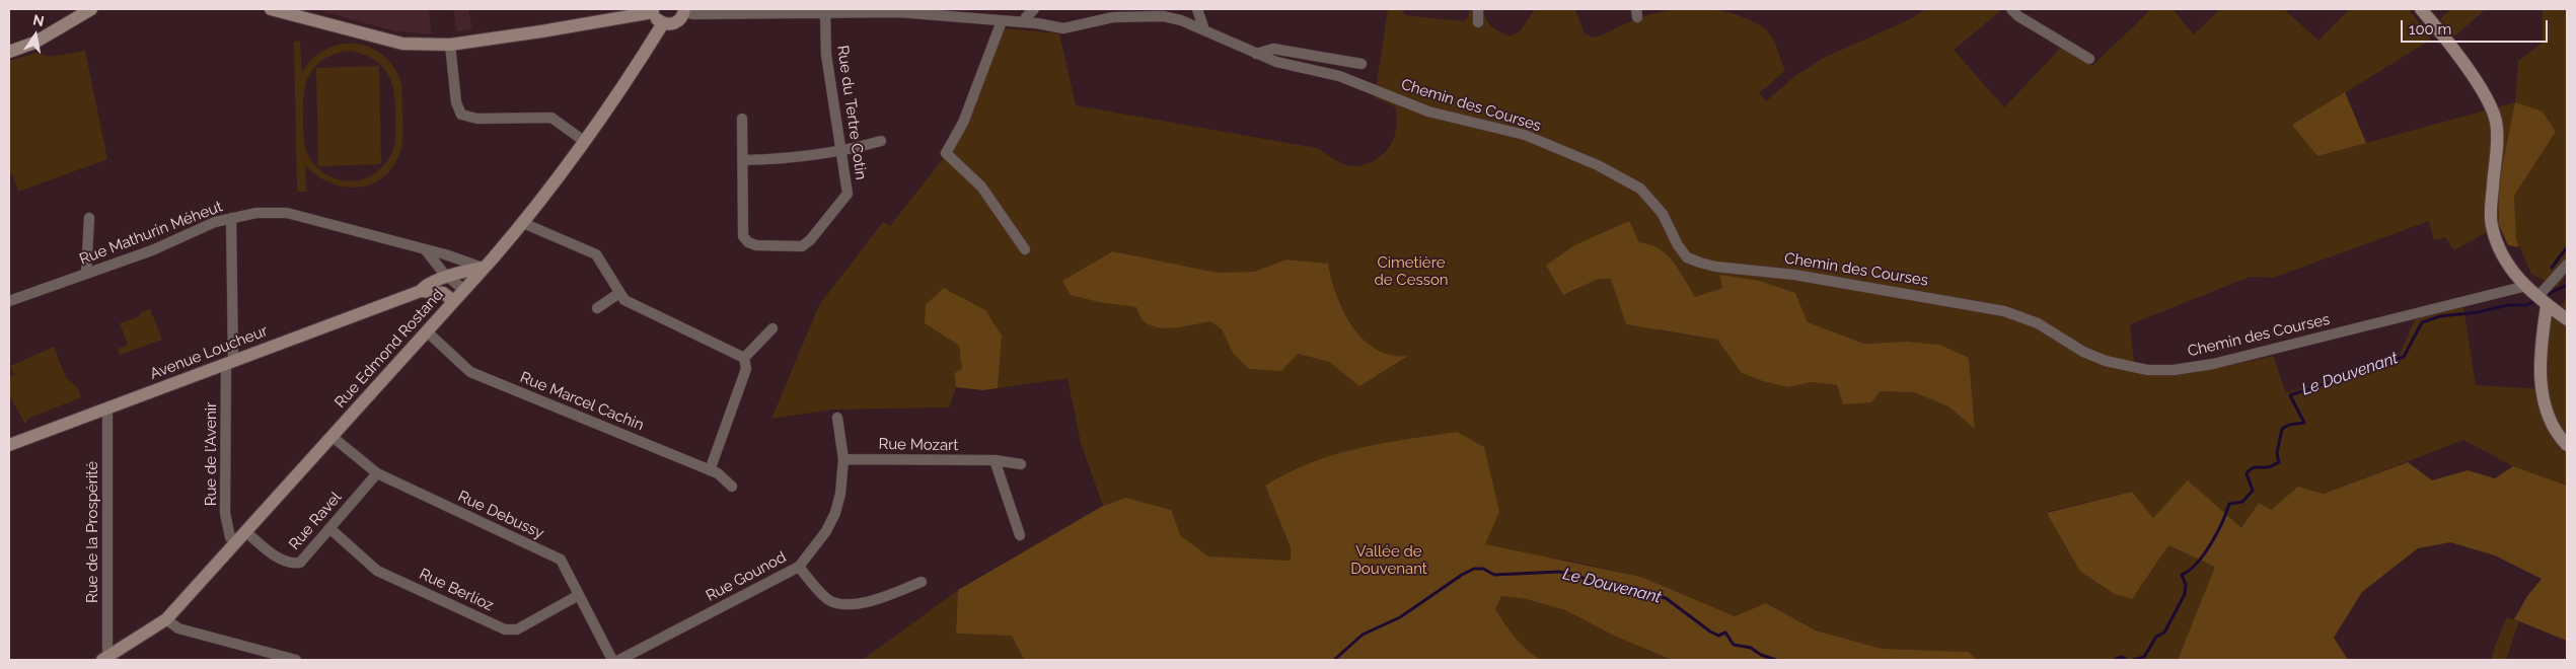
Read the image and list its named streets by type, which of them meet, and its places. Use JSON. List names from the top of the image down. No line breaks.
{"streets":{"street":["Chemin des Courses","Rue du Tertre Cotin","Rue Mathurin Méheut","Rue Edmond Rostand","Avenue Loucheur","Rue Marcel Cachin","Rue Mozart","Rue de l'Avenir","Rue Debussy","Rue Ravel","Rue de la Prospérité","Rue Gounod","Rue Berlioz"]},"crossings":[["Chemin des Courses","Rue du Tertre Cotin"],["Rue Mathurin Méheut","Rue Edmond Rostand"],["Rue Mathurin Méheut","Avenue Loucheur"],["Rue Mathurin Méheut","Rue de l'Avenir"],["Rue Edmond Rostand","Avenue Loucheur"],["Rue Edmond Rostand","Rue Marcel Cachin"],["Rue Edmond Rostand","Rue de l'Avenir"],["Rue Edmond Rostand","Rue Debussy"],["Rue Edmond Rostand","Rue Ravel"],["Rue Edmond Rostand","Rue de la Prospérité"],["Avenue Loucheur","Rue de l'Avenir"],["Avenue Loucheur","Rue de la Prospérité"],["Rue Mozart","Rue Gounod"],["Rue Debussy","Rue Ravel"],["Rue Debussy","Rue Berlioz"],["Rue Ravel","Rue Berlioz"]],"water":["Le Douvenant"],"parks":["Cimetière de Cesson","Vallée de Douvenant"],"scale_bar":"100 m","north":"top"}
